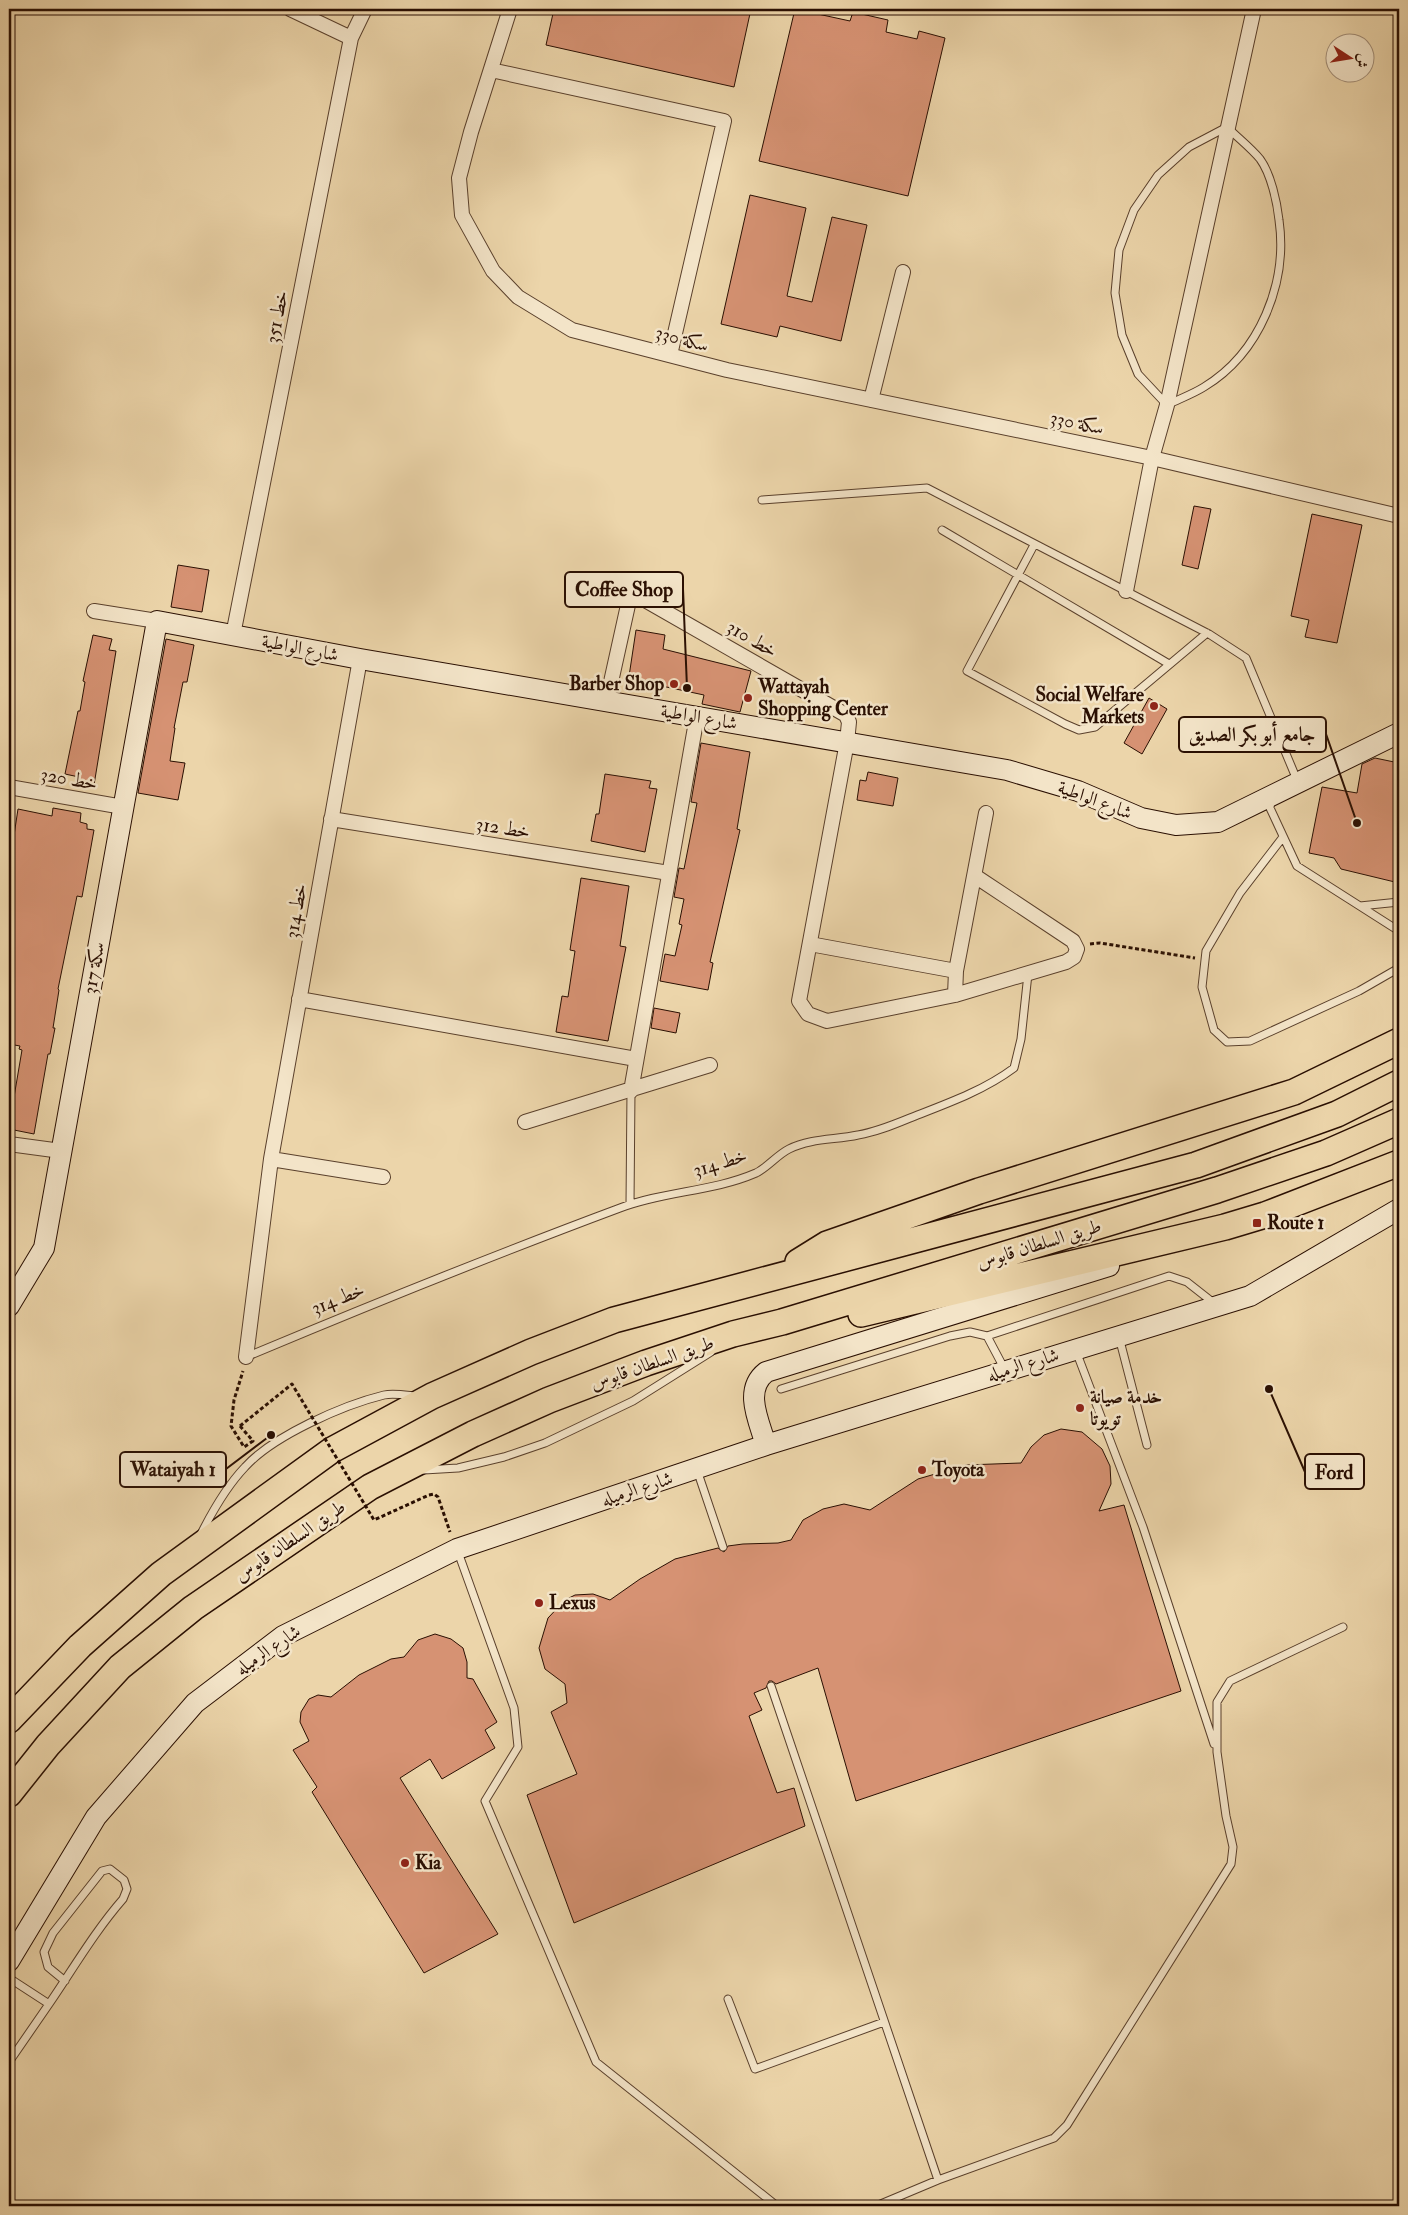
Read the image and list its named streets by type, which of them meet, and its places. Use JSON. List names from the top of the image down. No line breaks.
{"streets":{"highway":["طريق السلطان قابوس"],"street":["خط 351","سكة 330","خط 310","شارع الواطية","خط 320","خط 312","خط 314","سكة 317","شارع الرميله"]},"crossings":[["خط 351","شارع الواطية"],["خط 310","شارع الواطية"],["شارع الواطية","خط 314"],["شارع الواطية","سكة 317"],["خط 320","سكة 317"],["خط 312","خط 314"]],"places":{"other":["Barber Shop","Coffee Shop","Wattayah Shopping Center","Social Welfare Markets","جامع أبو بكر الصديق","Ford","خدمة صيانة تويوتا","Wataiyah 1","Toyota","Lexus","Kia"],"transit":["Route 1"]},"north":"right"}
